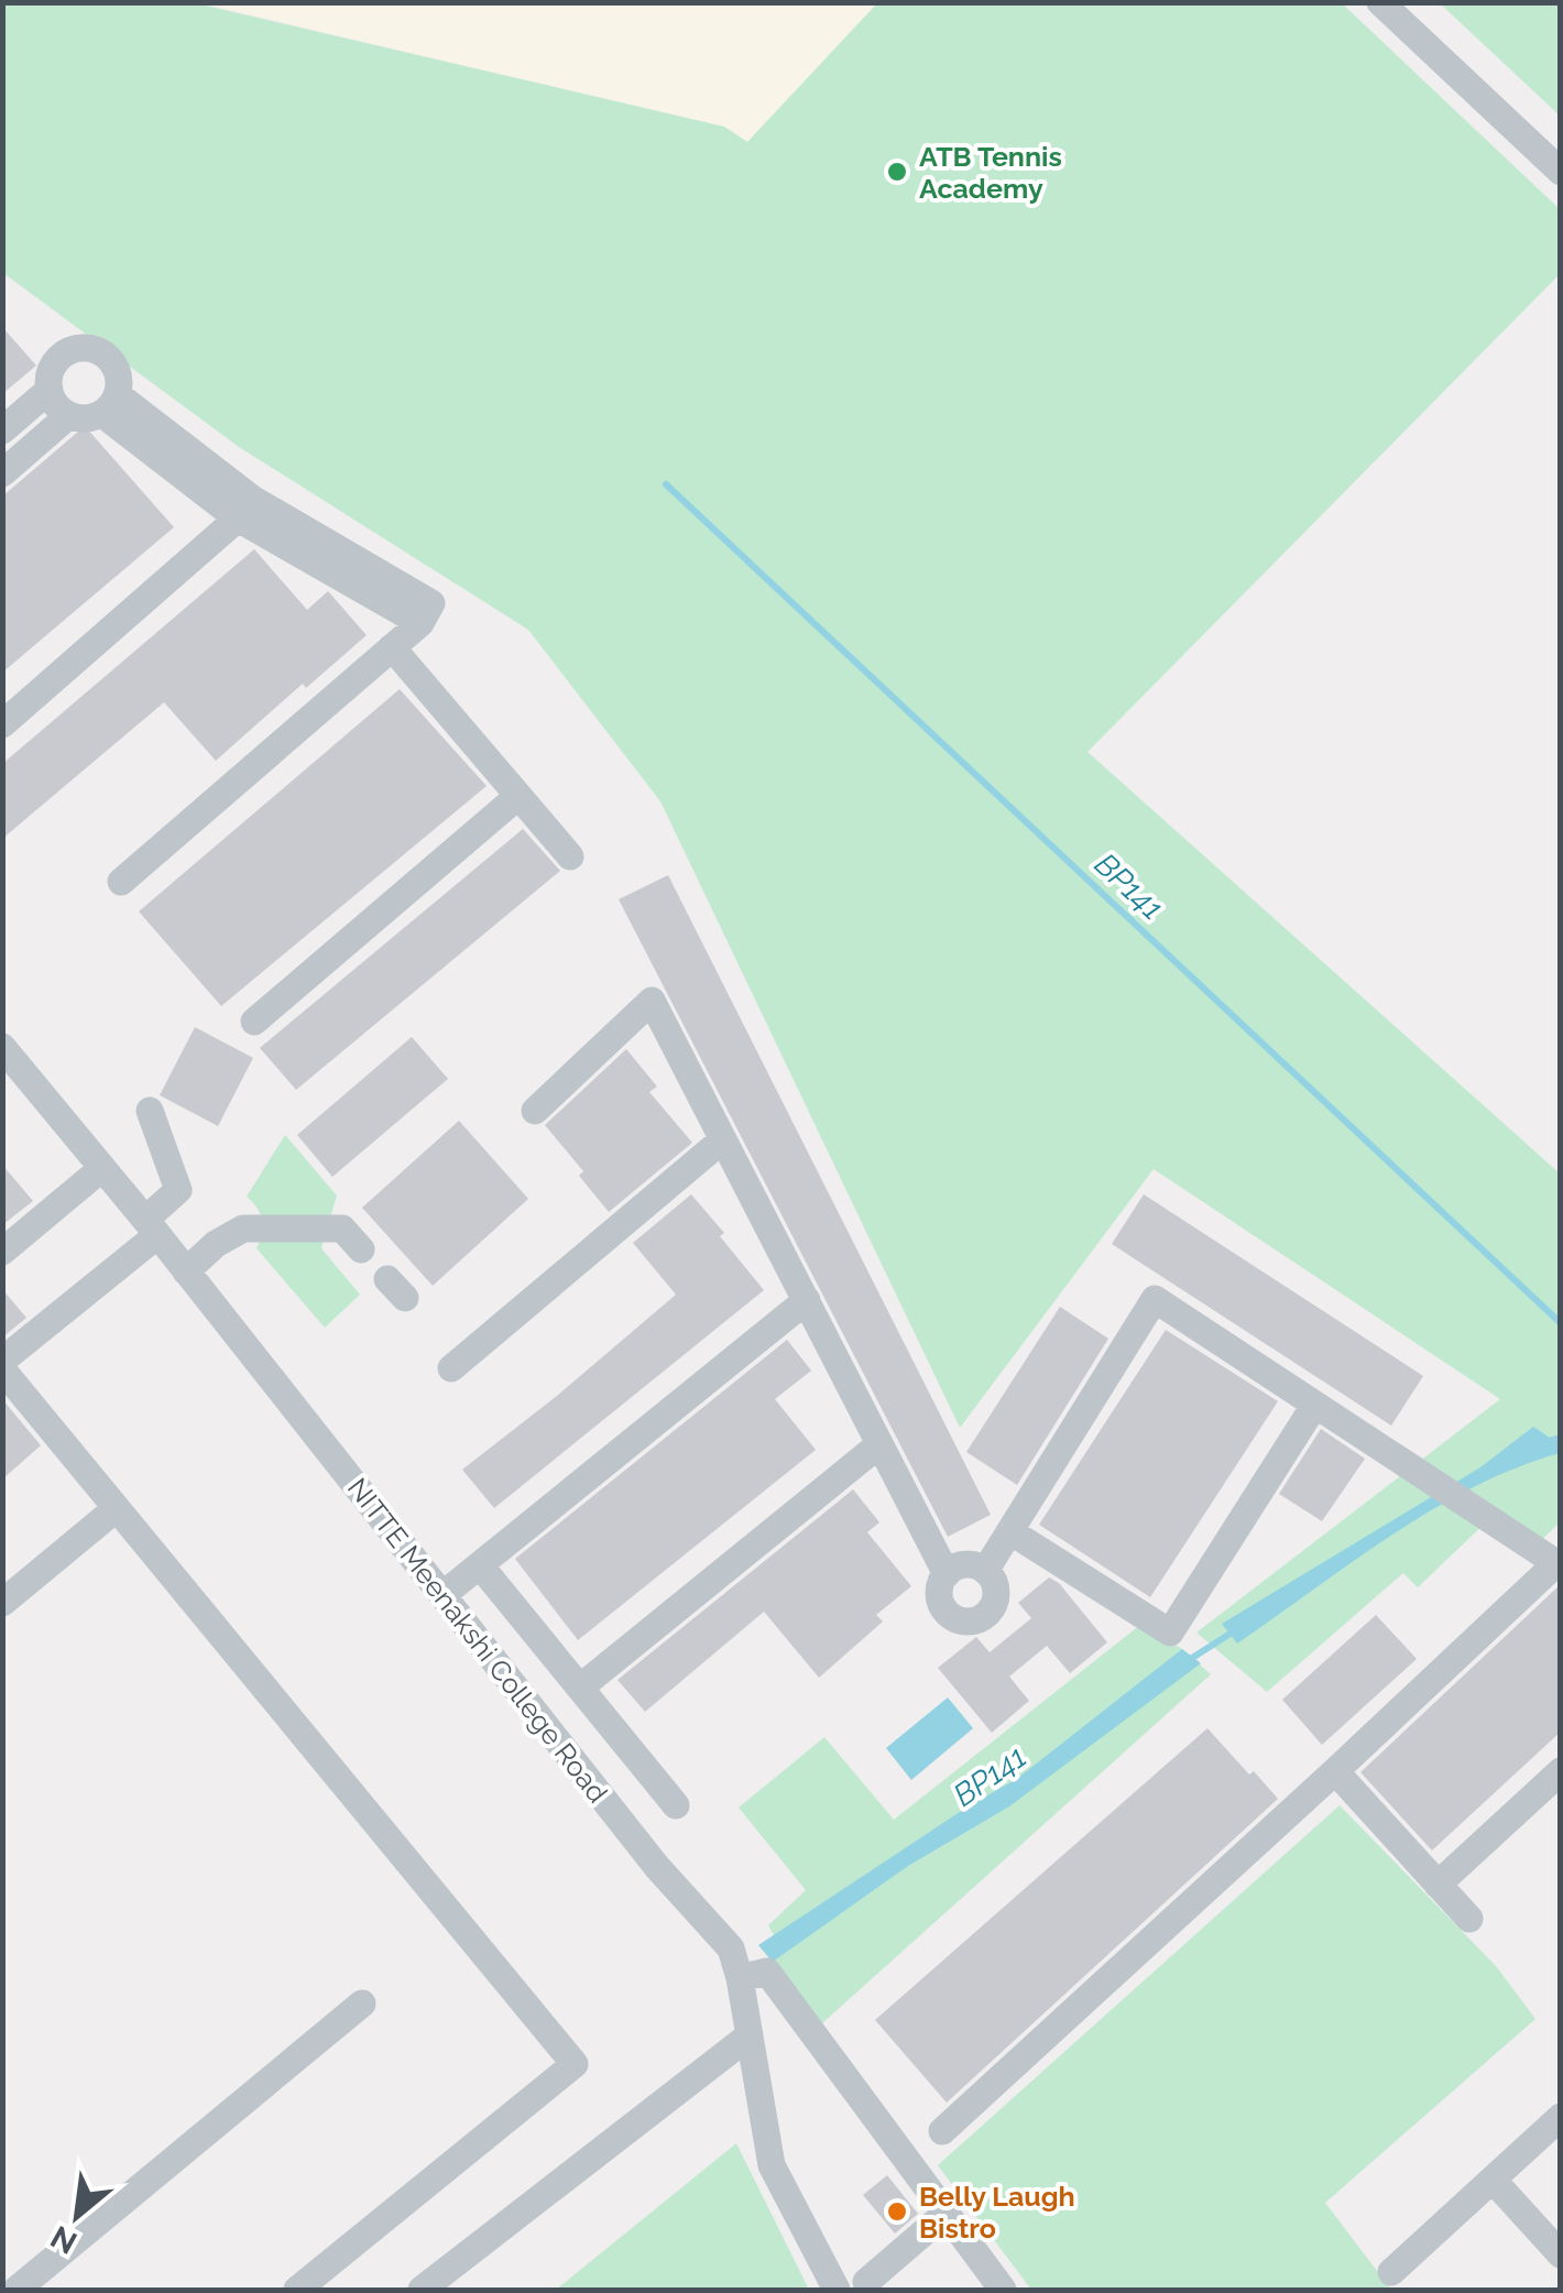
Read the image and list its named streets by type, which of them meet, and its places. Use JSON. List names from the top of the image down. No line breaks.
{"streets":{"street":["NITTE Meenakshi College Road"]},"water":["BP141"],"places":["ATB Tennis Academy","Belly Laugh Bistro"],"north":"bottom left"}
